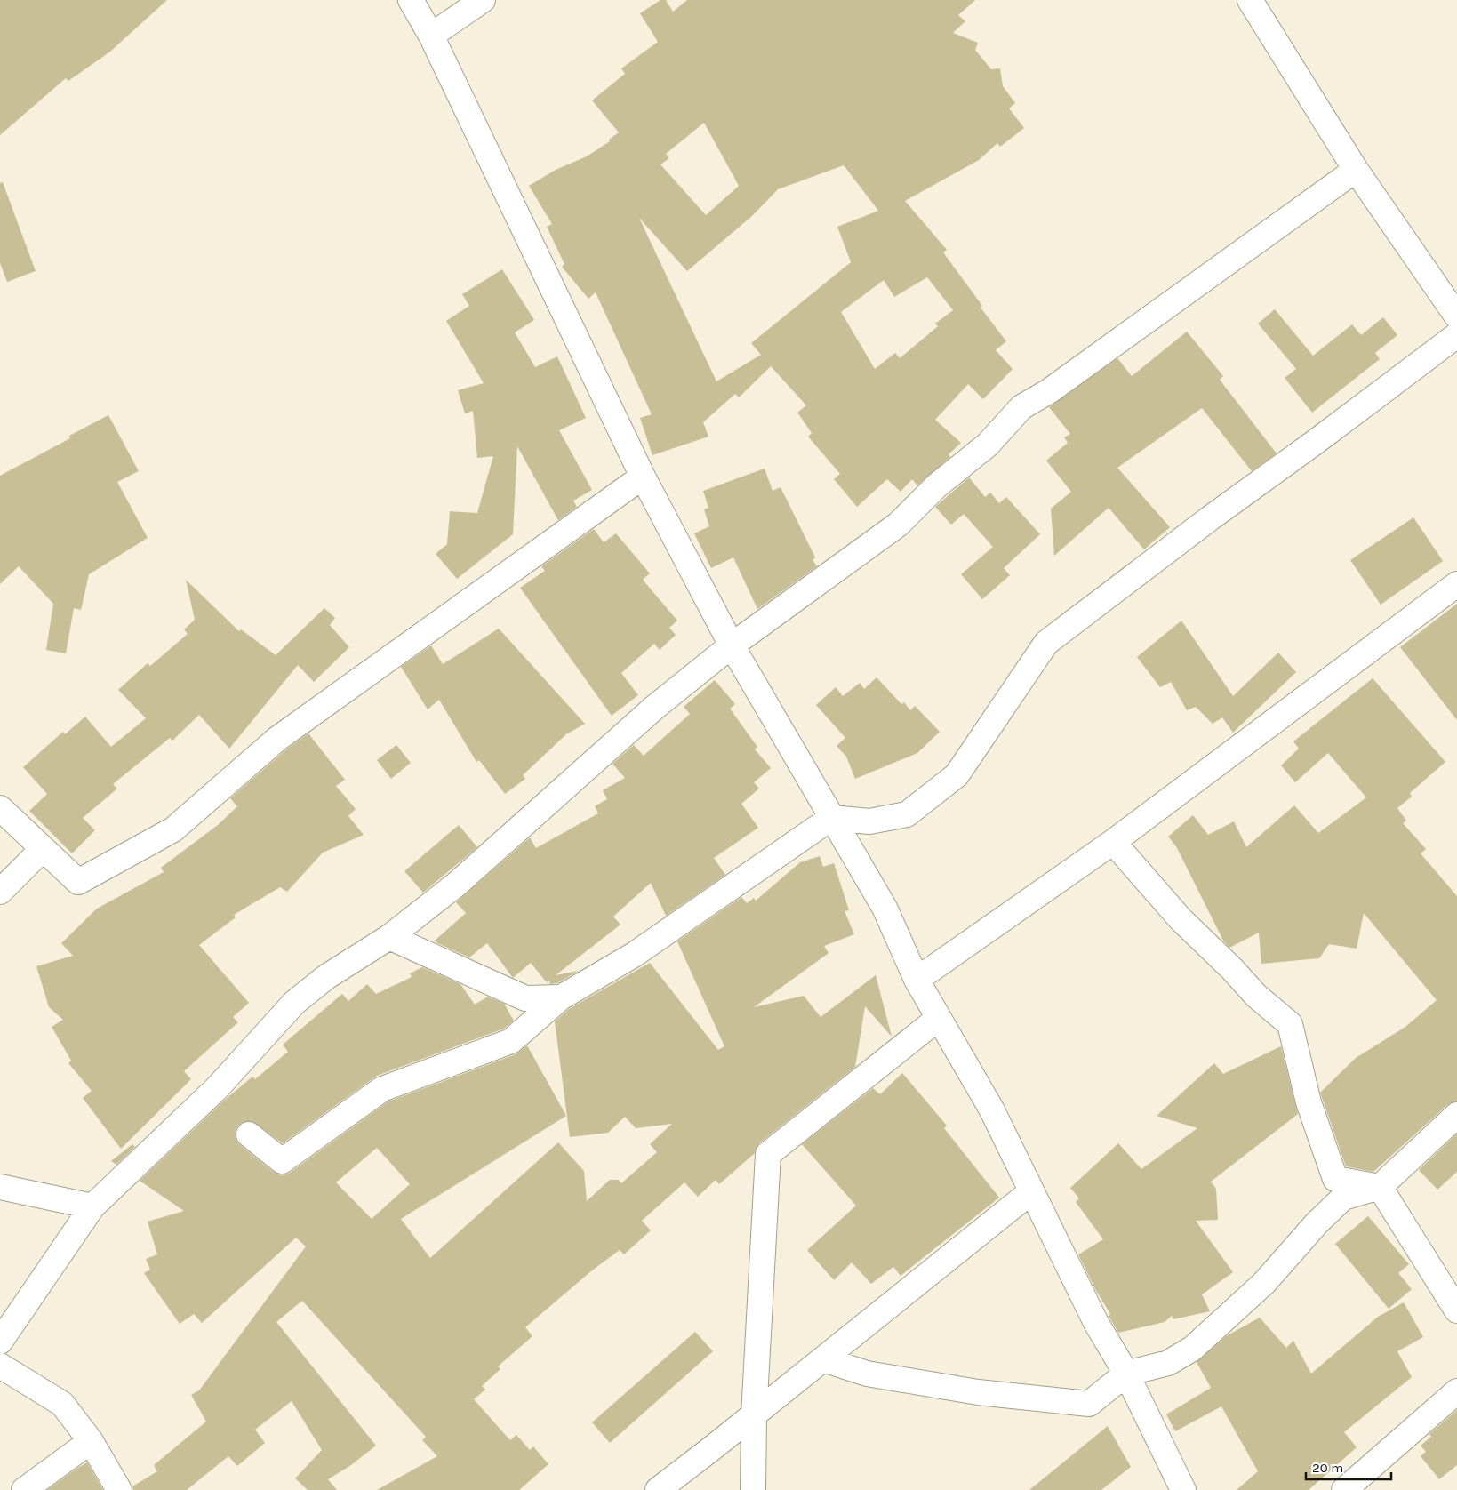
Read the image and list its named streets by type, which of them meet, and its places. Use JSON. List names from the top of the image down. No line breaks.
{"scale_bar":"20 m"}
